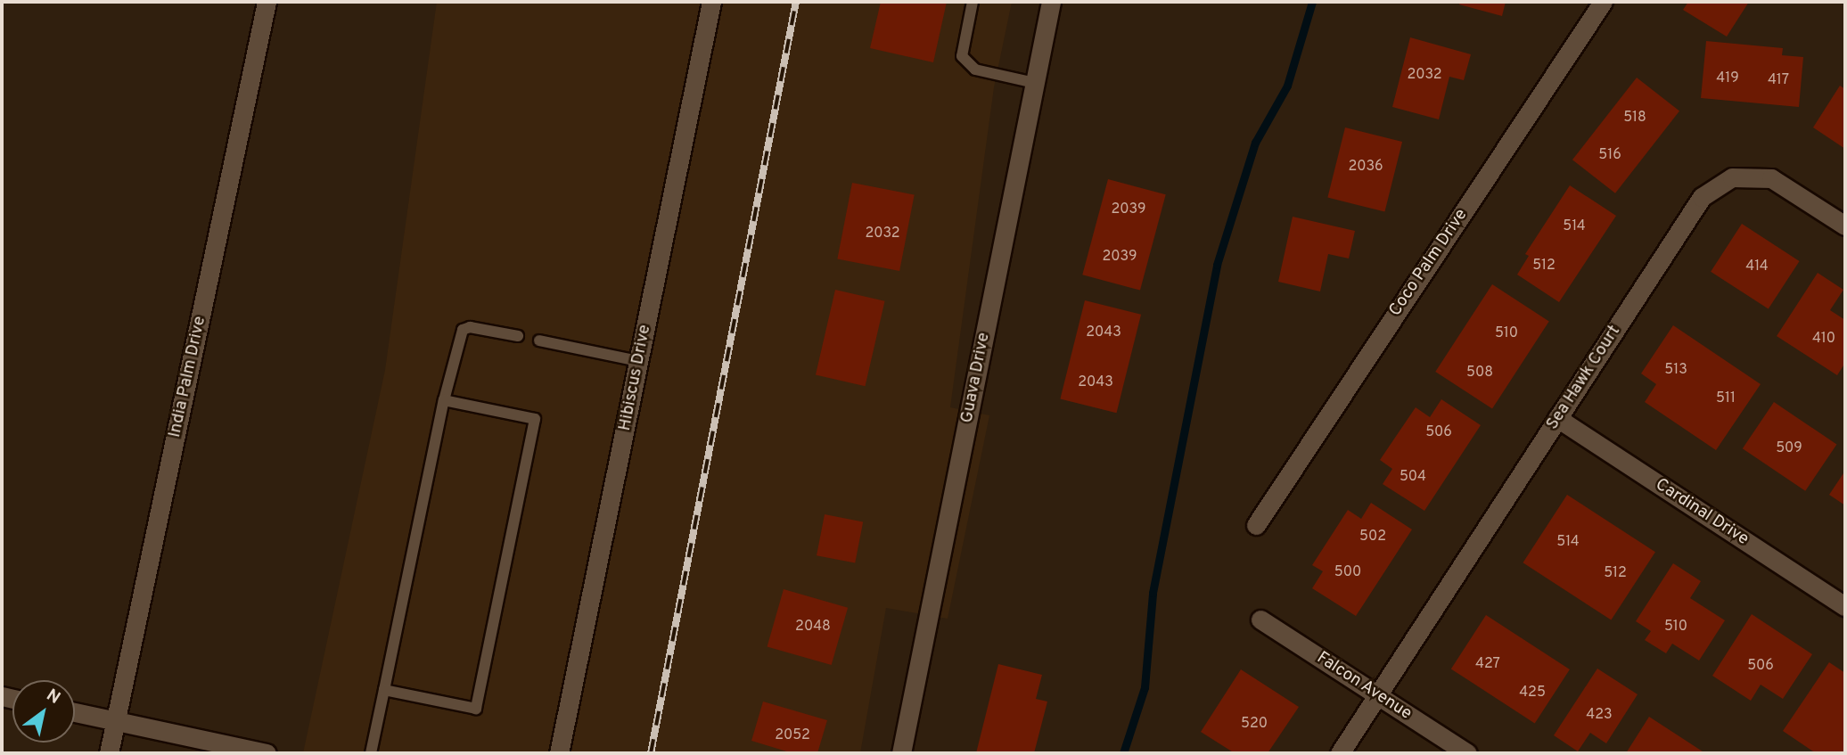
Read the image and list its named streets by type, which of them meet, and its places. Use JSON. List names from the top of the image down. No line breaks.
{"streets":{"street":["Coco Palm Drive","India Palm Drive","Hibiscus Drive","Guava Drive","Sea Hawk Court","Cardinal Drive","Falcon Avenue"]},"crossings":[["Sea Hawk Court","Cardinal Drive"],["Sea Hawk Court","Falcon Avenue"]],"house_numbers":["2032","419","417","518","516","2036","2039","514","2032","2039","512","414","2043","510","410","513","508","2043","511","506","509","504","502","514","500","512","2048","510","427","506","425","423","520","2052"],"north":"top right"}
